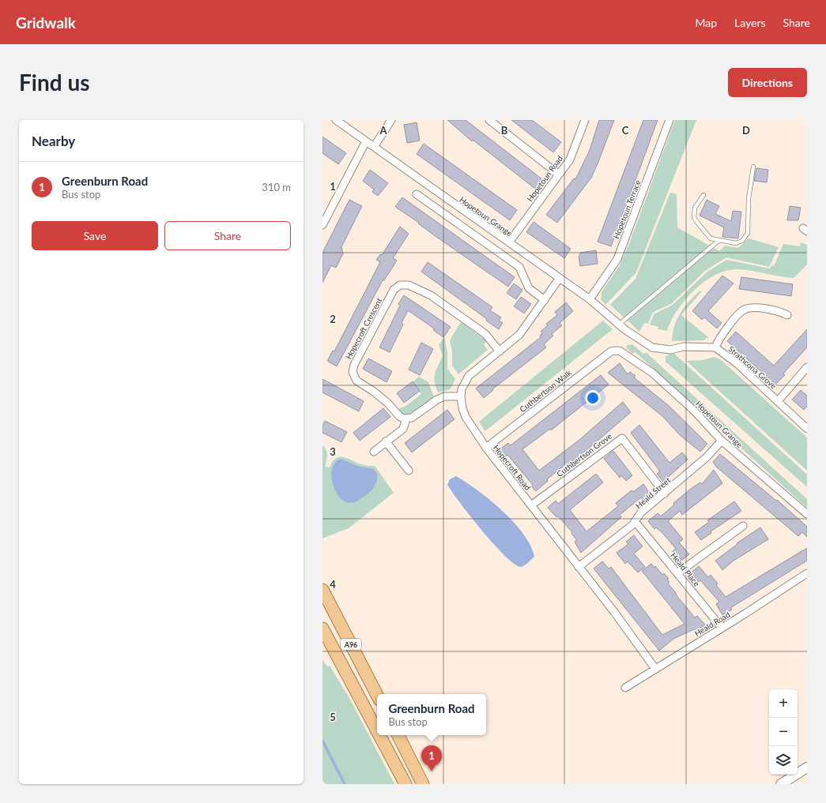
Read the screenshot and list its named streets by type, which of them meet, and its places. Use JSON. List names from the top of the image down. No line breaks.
{"streets":{"main road":["A96"],"street":["Hopetoun Road","Hopetoun Terrace","Hopetoun Grange","Hopecroft Crescent","Strathcona Grove","Cuthbertson Walk","Cuthbertson Grove","Hopecroft Road","Heald Street","Heald Place","Heald Road"]},"crossings":[["Hopetoun Road","Hopetoun Grange"],["Hopetoun Terrace","Hopetoun Grange"],["Hopetoun Grange","Strathcona Grove"],["Hopetoun Grange","Cuthbertson Walk"],["Hopetoun Grange","Hopecroft Road"],["Hopetoun Grange","Heald Street"],["Hopecroft Crescent","Hopecroft Road"],["Cuthbertson Walk","Hopecroft Road"],["Cuthbertson Grove","Hopecroft Road"],["Cuthbertson Grove","Heald Street"],["Hopecroft Road","Heald Street"],["Hopecroft Road","Heald Road"],["Heald Street","Heald Place"],["Heald Place","Heald Road"]],"page":{"header":"Gridwalk","nav":["Map","Layers","Share"],"buttons":["Directions",["Save","Share"]],"title":"Find us","heading":"Nearby","list":[{"mark":"1","name":"Greenburn Road","note":"Bus stop","value":"310 m"}],"map_buttons":["+","−"],"popup":["Greenburn Road","Bus stop"],"pins":"1"},"grid":{"columns":["A","B","C","D"],"rows":["1","2","3","4","5"]}}
